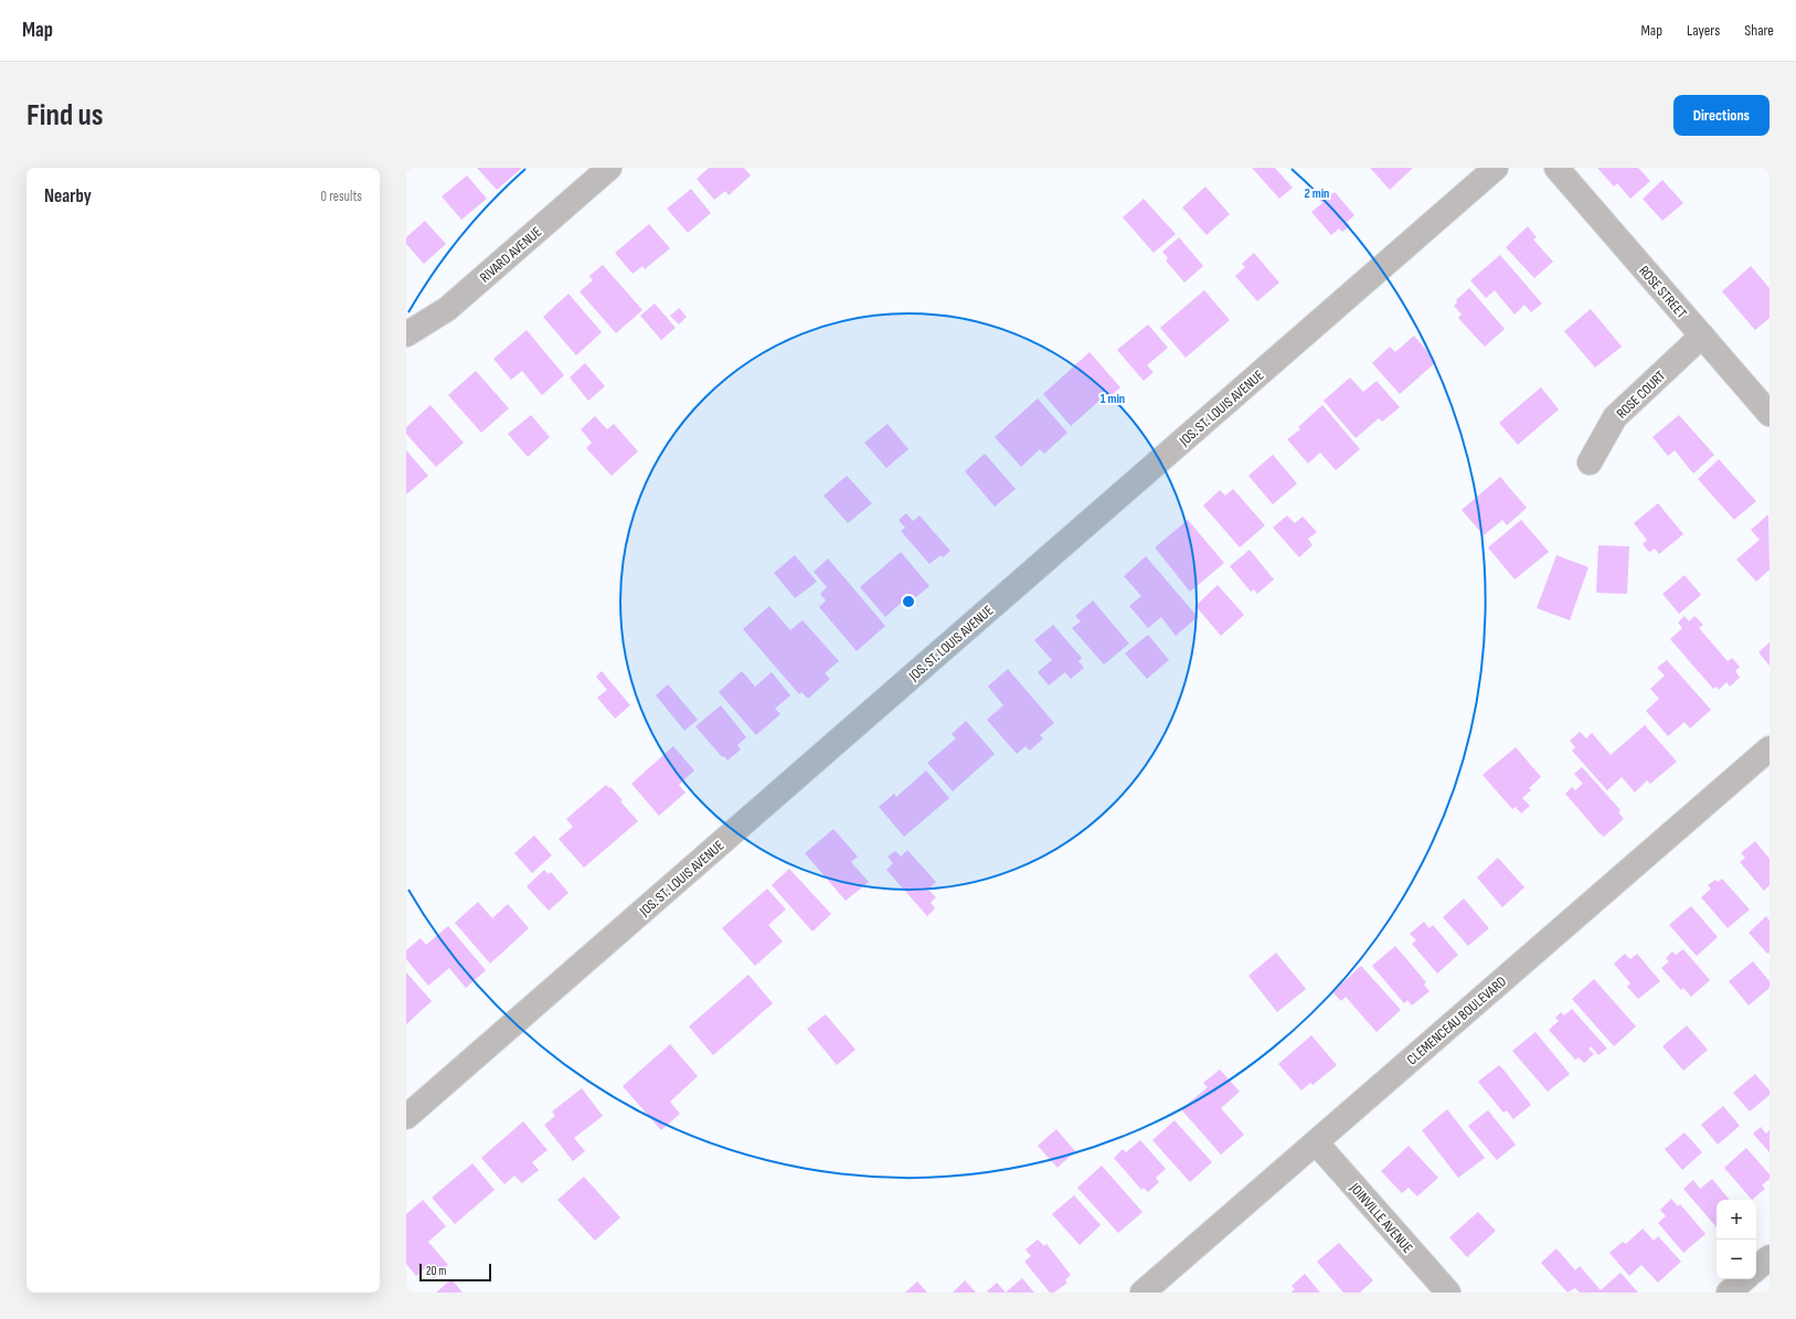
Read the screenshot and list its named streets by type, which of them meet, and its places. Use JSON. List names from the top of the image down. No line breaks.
{"streets":{"street":["RIVARD AVENUE","ROSE STREET","ROSE COURT","JOS. ST. LOUIS AVENUE","CLEMENCEAU BOULEVARD","JOINVILLE AVENUE"]},"crossings":[["ROSE STREET","ROSE COURT"],["CLEMENCEAU BOULEVARD","JOINVILLE AVENUE"]],"scale_bar":"20 m","page":{"header":"Map","nav":["Map","Layers","Share"],"buttons":"Directions","title":"Find us","heading":["Nearby","0 results"],"map_buttons":["+","−"],"scale":"20 m"},"rings":["2 min","1 min"]}
